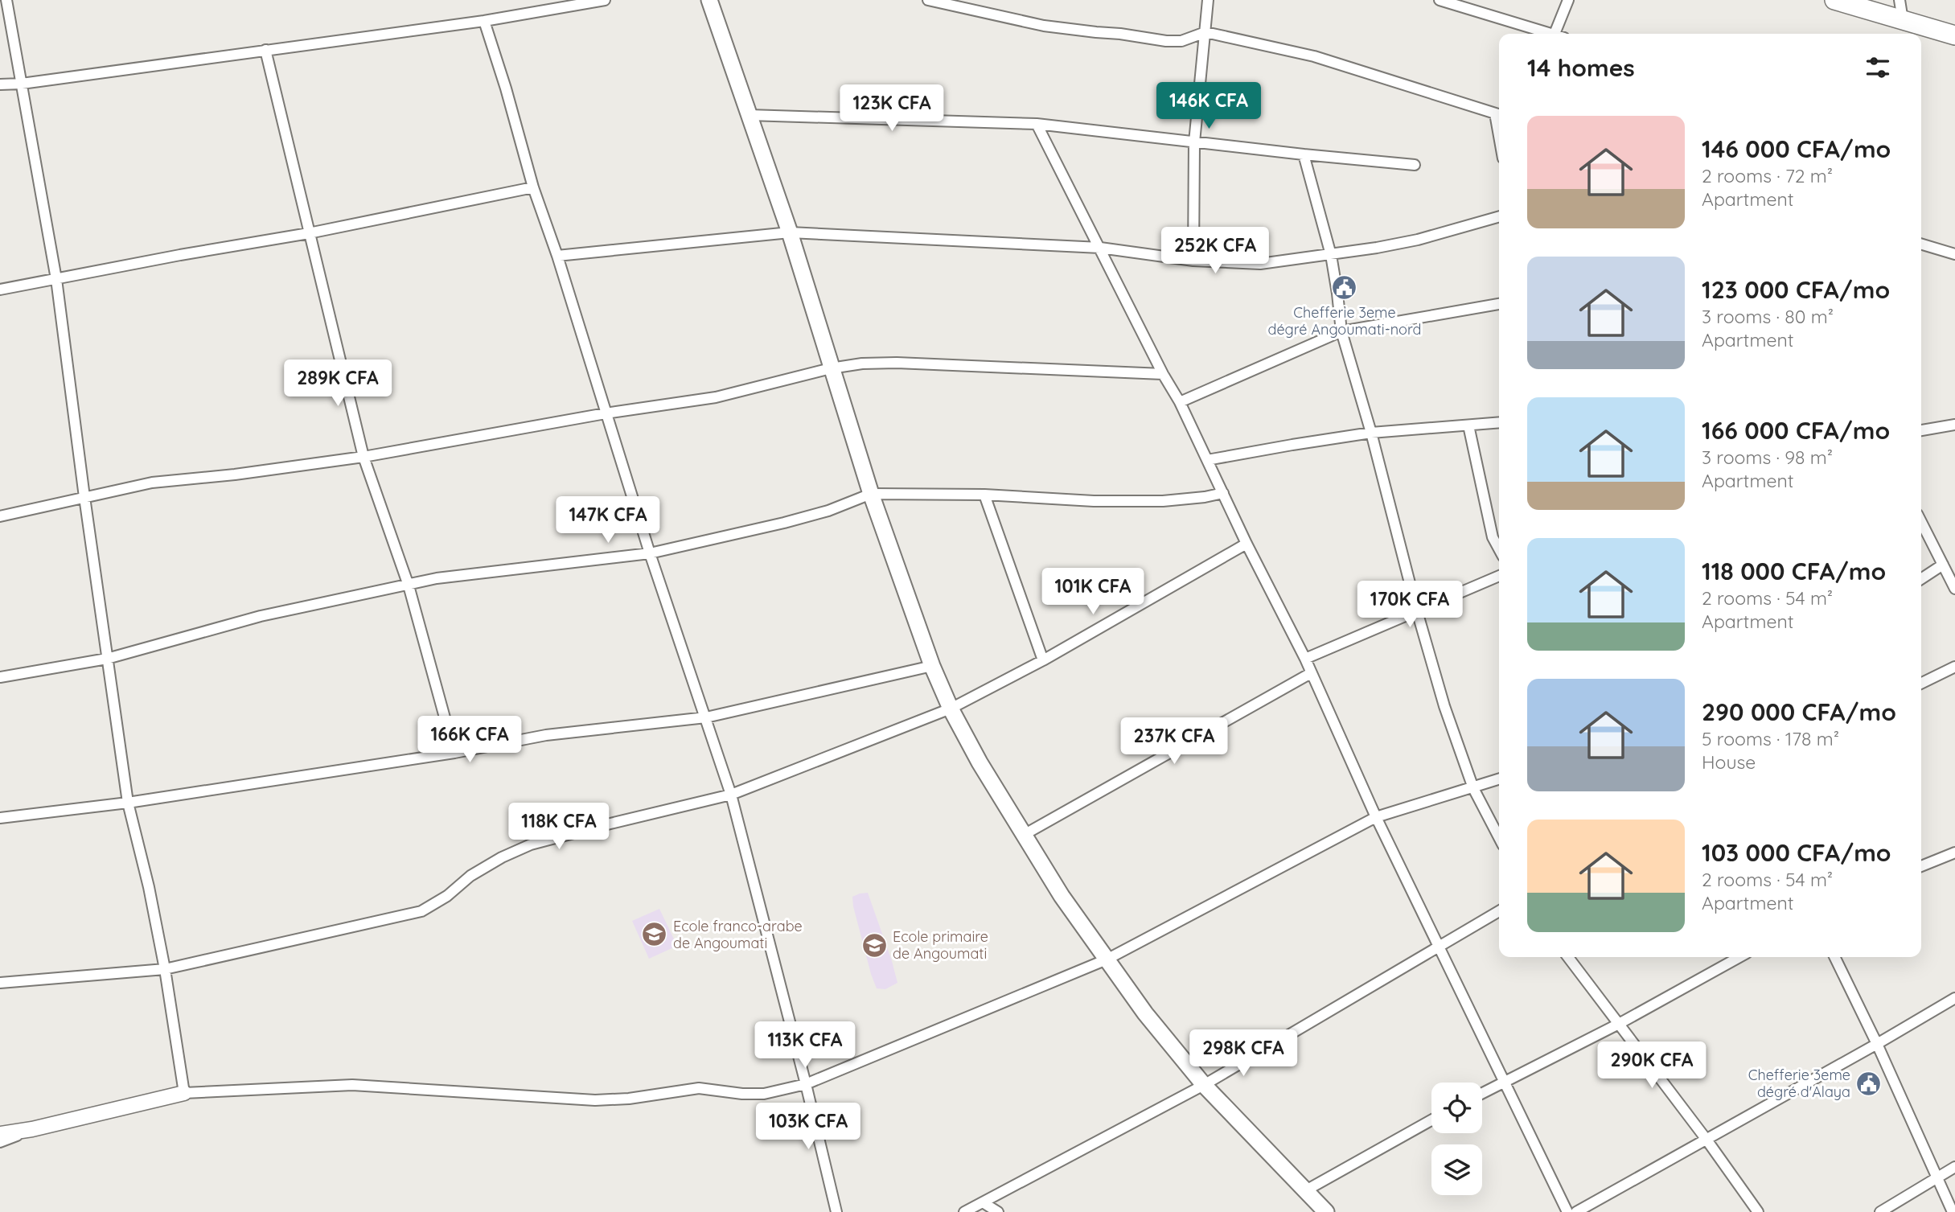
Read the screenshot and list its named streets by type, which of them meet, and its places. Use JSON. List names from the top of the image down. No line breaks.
{"places":{"public building":["Chefferie 3eme dégré Angoumati-nord","Chefferie 3eme dégré d'Alaya"],"school or university":["Ecole franco-arabe de Angoumati","Ecole primaire de Angoumati"]},"page":{"heading":"14 homes","price":["146K CFA","123K CFA","252K CFA","289K CFA","147K CFA","101K CFA","170K CFA","166K CFA","237K CFA","118K CFA","113K CFA","298K CFA","290K CFA","103K CFA"],"list":[{"name":"146 000 CFA/mo","note":"2 rooms · 72 m² · Apartment"},{"name":"123 000 CFA/mo","note":"3 rooms · 80 m² · Apartment"},{"name":"166 000 CFA/mo","note":"3 rooms · 98 m² · Apartment"},{"name":"118 000 CFA/mo","note":"2 rooms · 54 m² · Apartment"},{"name":"290 000 CFA/mo","note":"5 rooms · 178 m² · House"},{"name":"103 000 CFA/mo","note":"2 rooms · 54 m² · Apartment"}]}}
